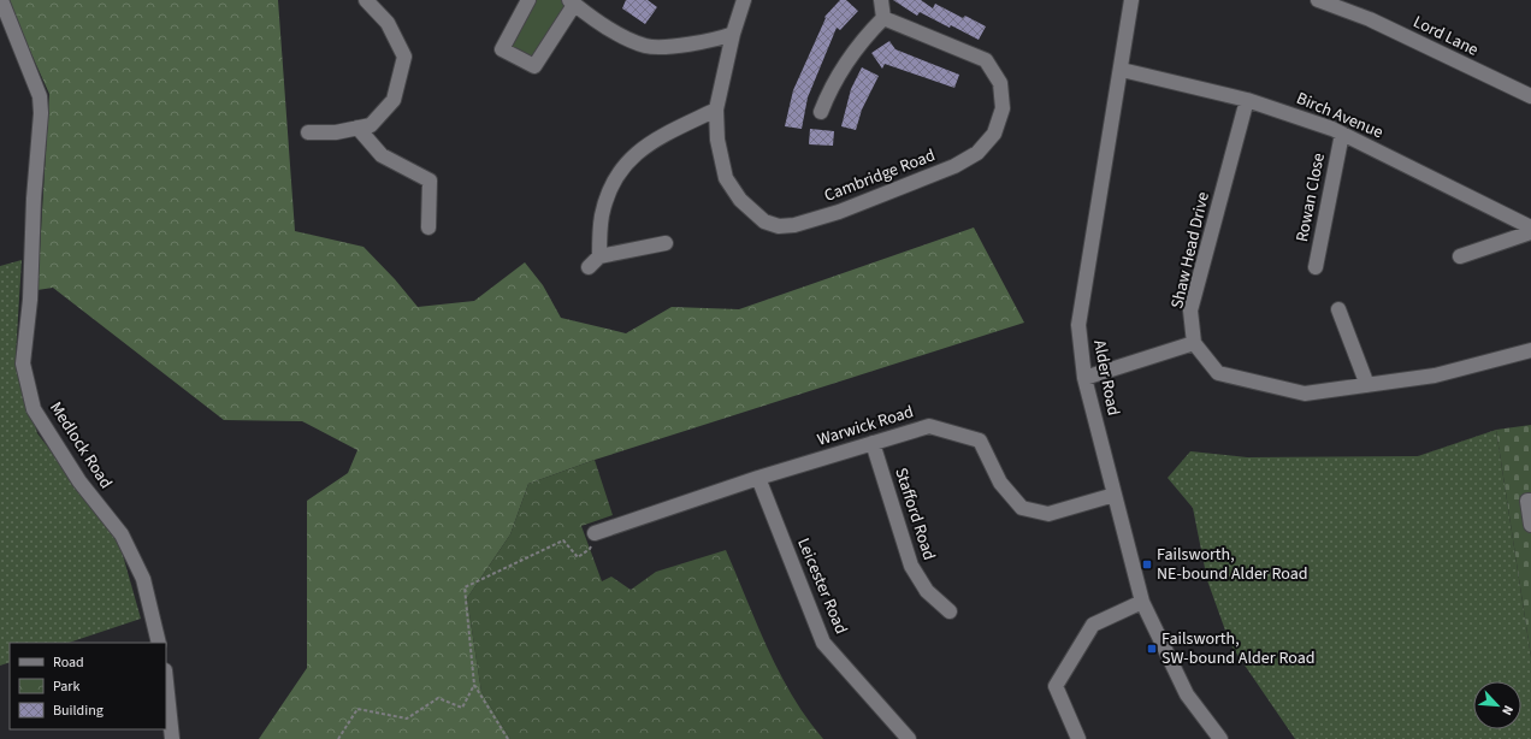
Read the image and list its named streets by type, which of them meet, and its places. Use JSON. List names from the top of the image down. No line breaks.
{"streets":{"street":["Lord Lane","Birch Avenue","Cambridge Road","Rowan Close","Shaw Head Drive","Alder Road","Warwick Road","Medlock Road","Stafford Road","Leicester Road"]},"crossings":[["Birch Avenue","Rowan Close"],["Birch Avenue","Shaw Head Drive"],["Birch Avenue","Alder Road"],["Alder Road","Warwick Road"],["Warwick Road","Stafford Road"],["Warwick Road","Leicester Road"]],"places":{"transit":["Failsworth, NE-bound Alder Road","Failsworth, SW-bound Alder Road"]},"legend":["Road","Park","Building"],"north":"bottom right"}
